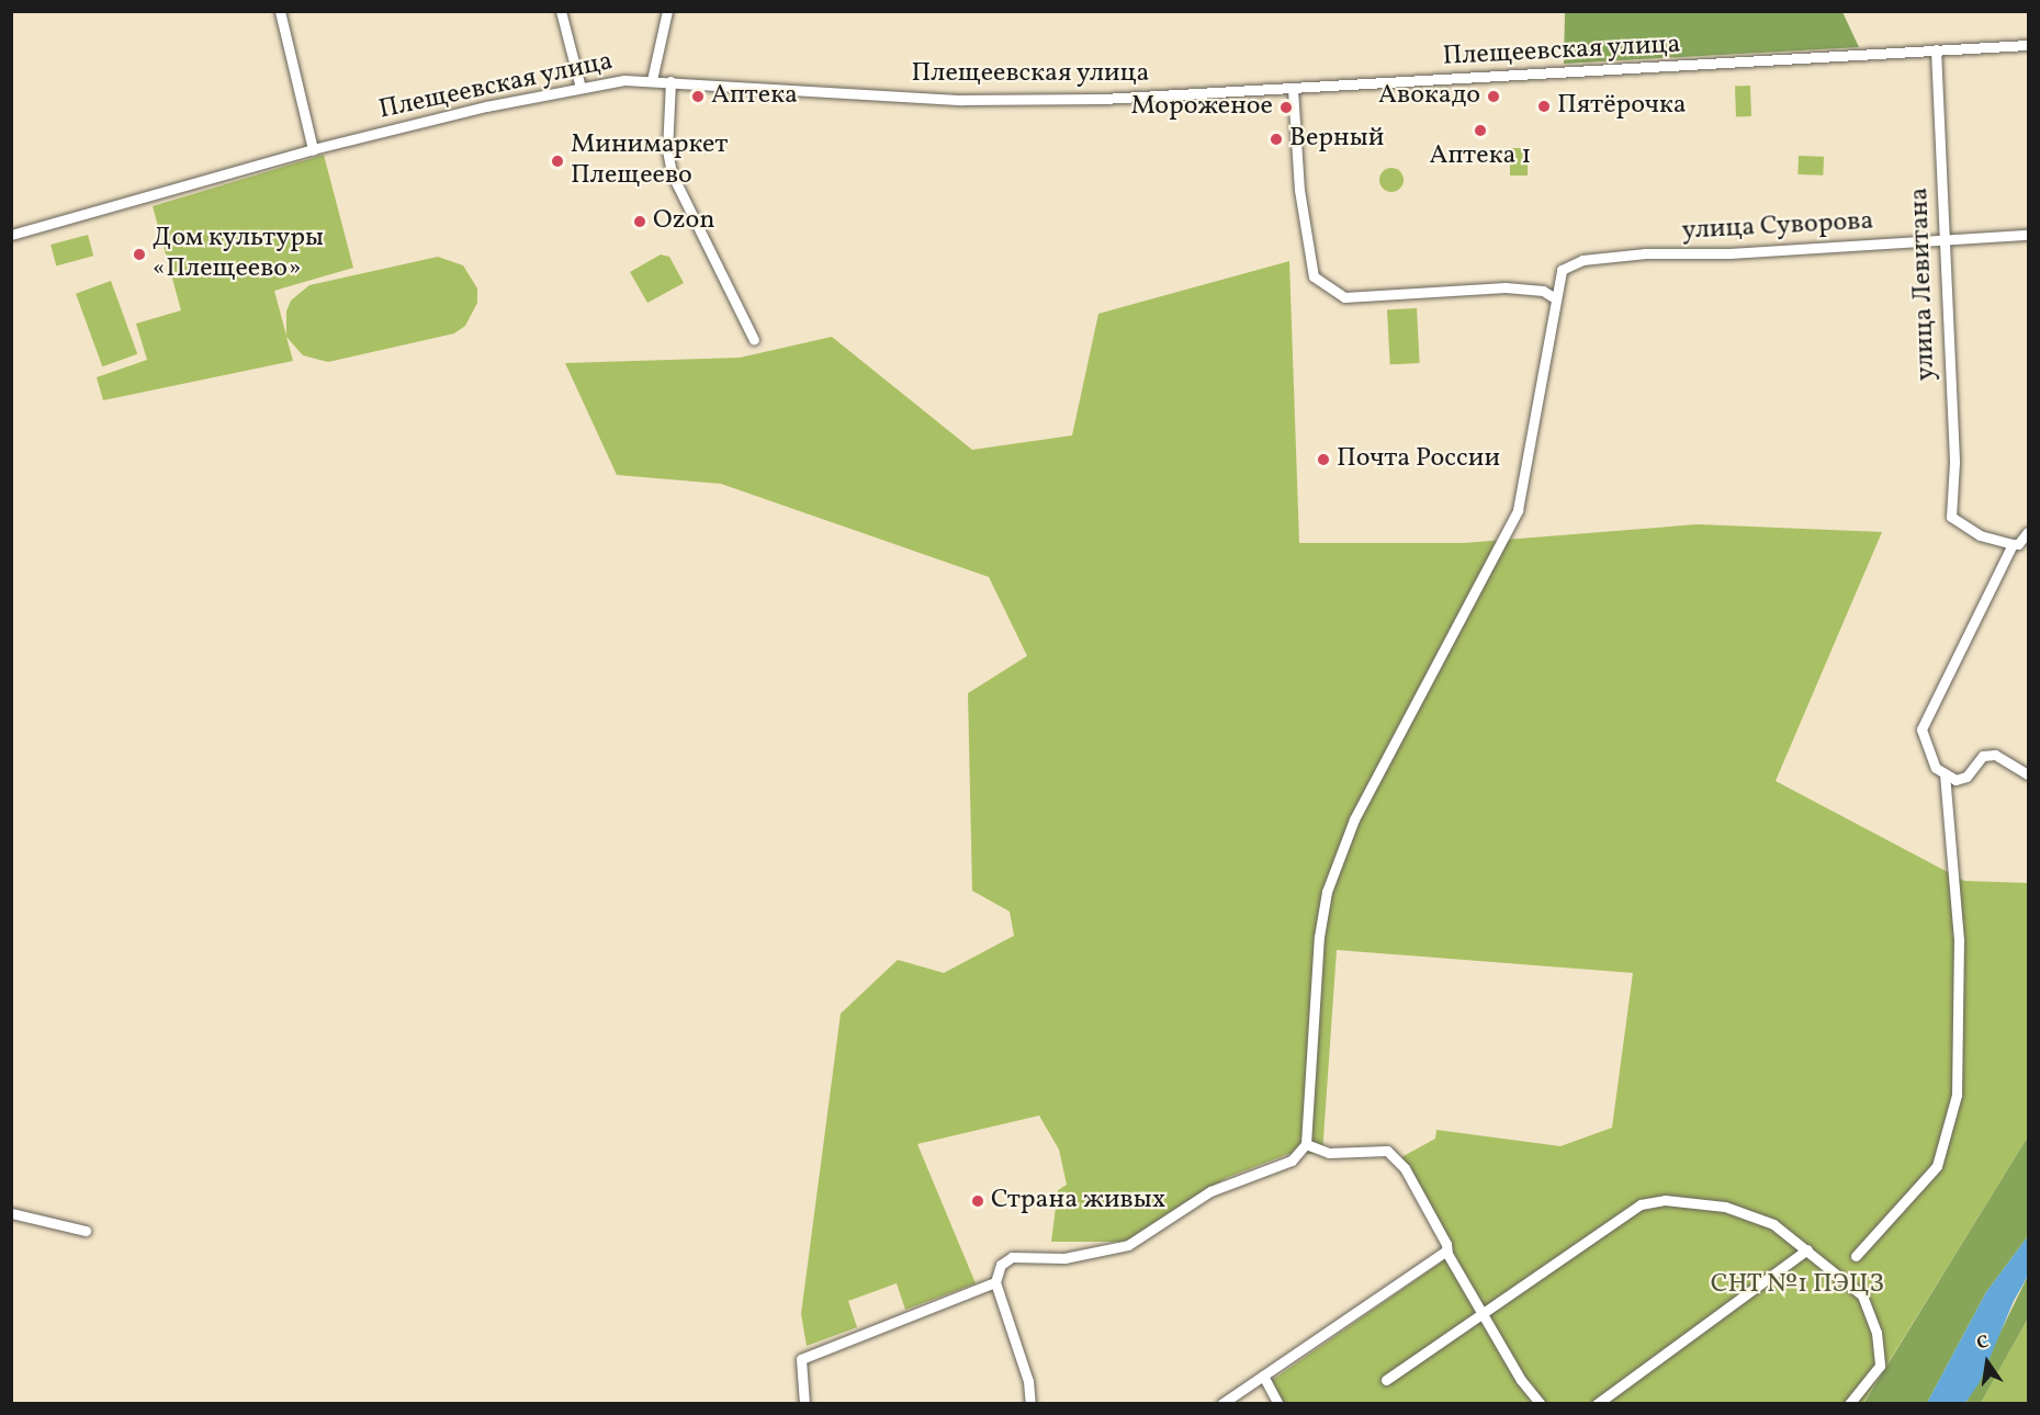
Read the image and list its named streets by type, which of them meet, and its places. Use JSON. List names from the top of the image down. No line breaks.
{"streets":{"street":["Плещеевская улица","улица Суворова","улица Левитана"]},"crossings":[["Плещеевская улица","улица Левитана"],["улица Суворова","улица Левитана"]],"parks":["СНТ №1 ПЭЦЗ"],"places":["Аптека","Авокадо","Пятёрочка","Мороженое","Аптека 1","Верный","Минимаркет Плещеево","Ozon","Дом культуры «Плещеево»","Почта России","Страна живых"],"north":"top"}
